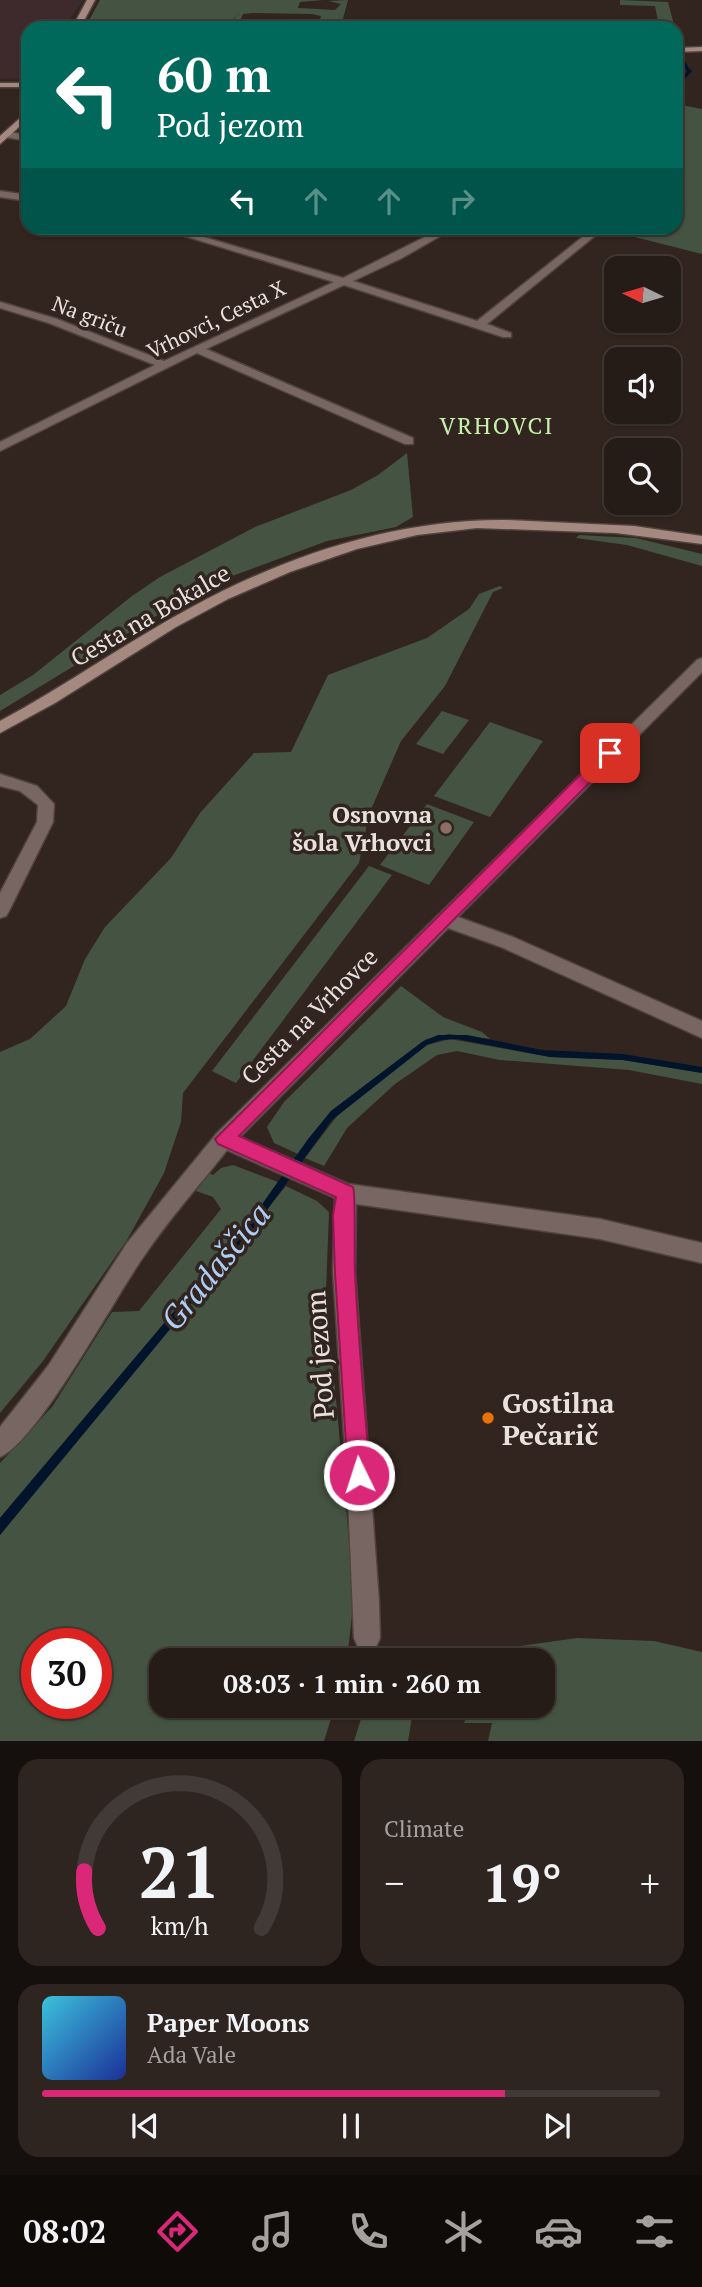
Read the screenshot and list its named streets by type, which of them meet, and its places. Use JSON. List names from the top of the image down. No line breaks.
{"streets":{"street":["Na griču","Vrhovci, Cesta X","Cesta na Bokalce","Cesta na Vrhovce","Pod jezom"]},"crossings":[["Na griču","Vrhovci, Cesta X"]],"districts":["VRHOVCI"],"water":["Gradaščica"],"places":["Osnovna šola Vrhovci","Gostilna Pečarič"],"north":"left","page":{"turn":["60 m","Pod jezom"],"limit":"30","trip":"08:03 · 1 min · 260 m","tile":"Climate","heat":["−","19°","+"],"song":["Paper Moons","Ada Vale"],"tabs":"08:02","gauge":["21","km/h"]}}
